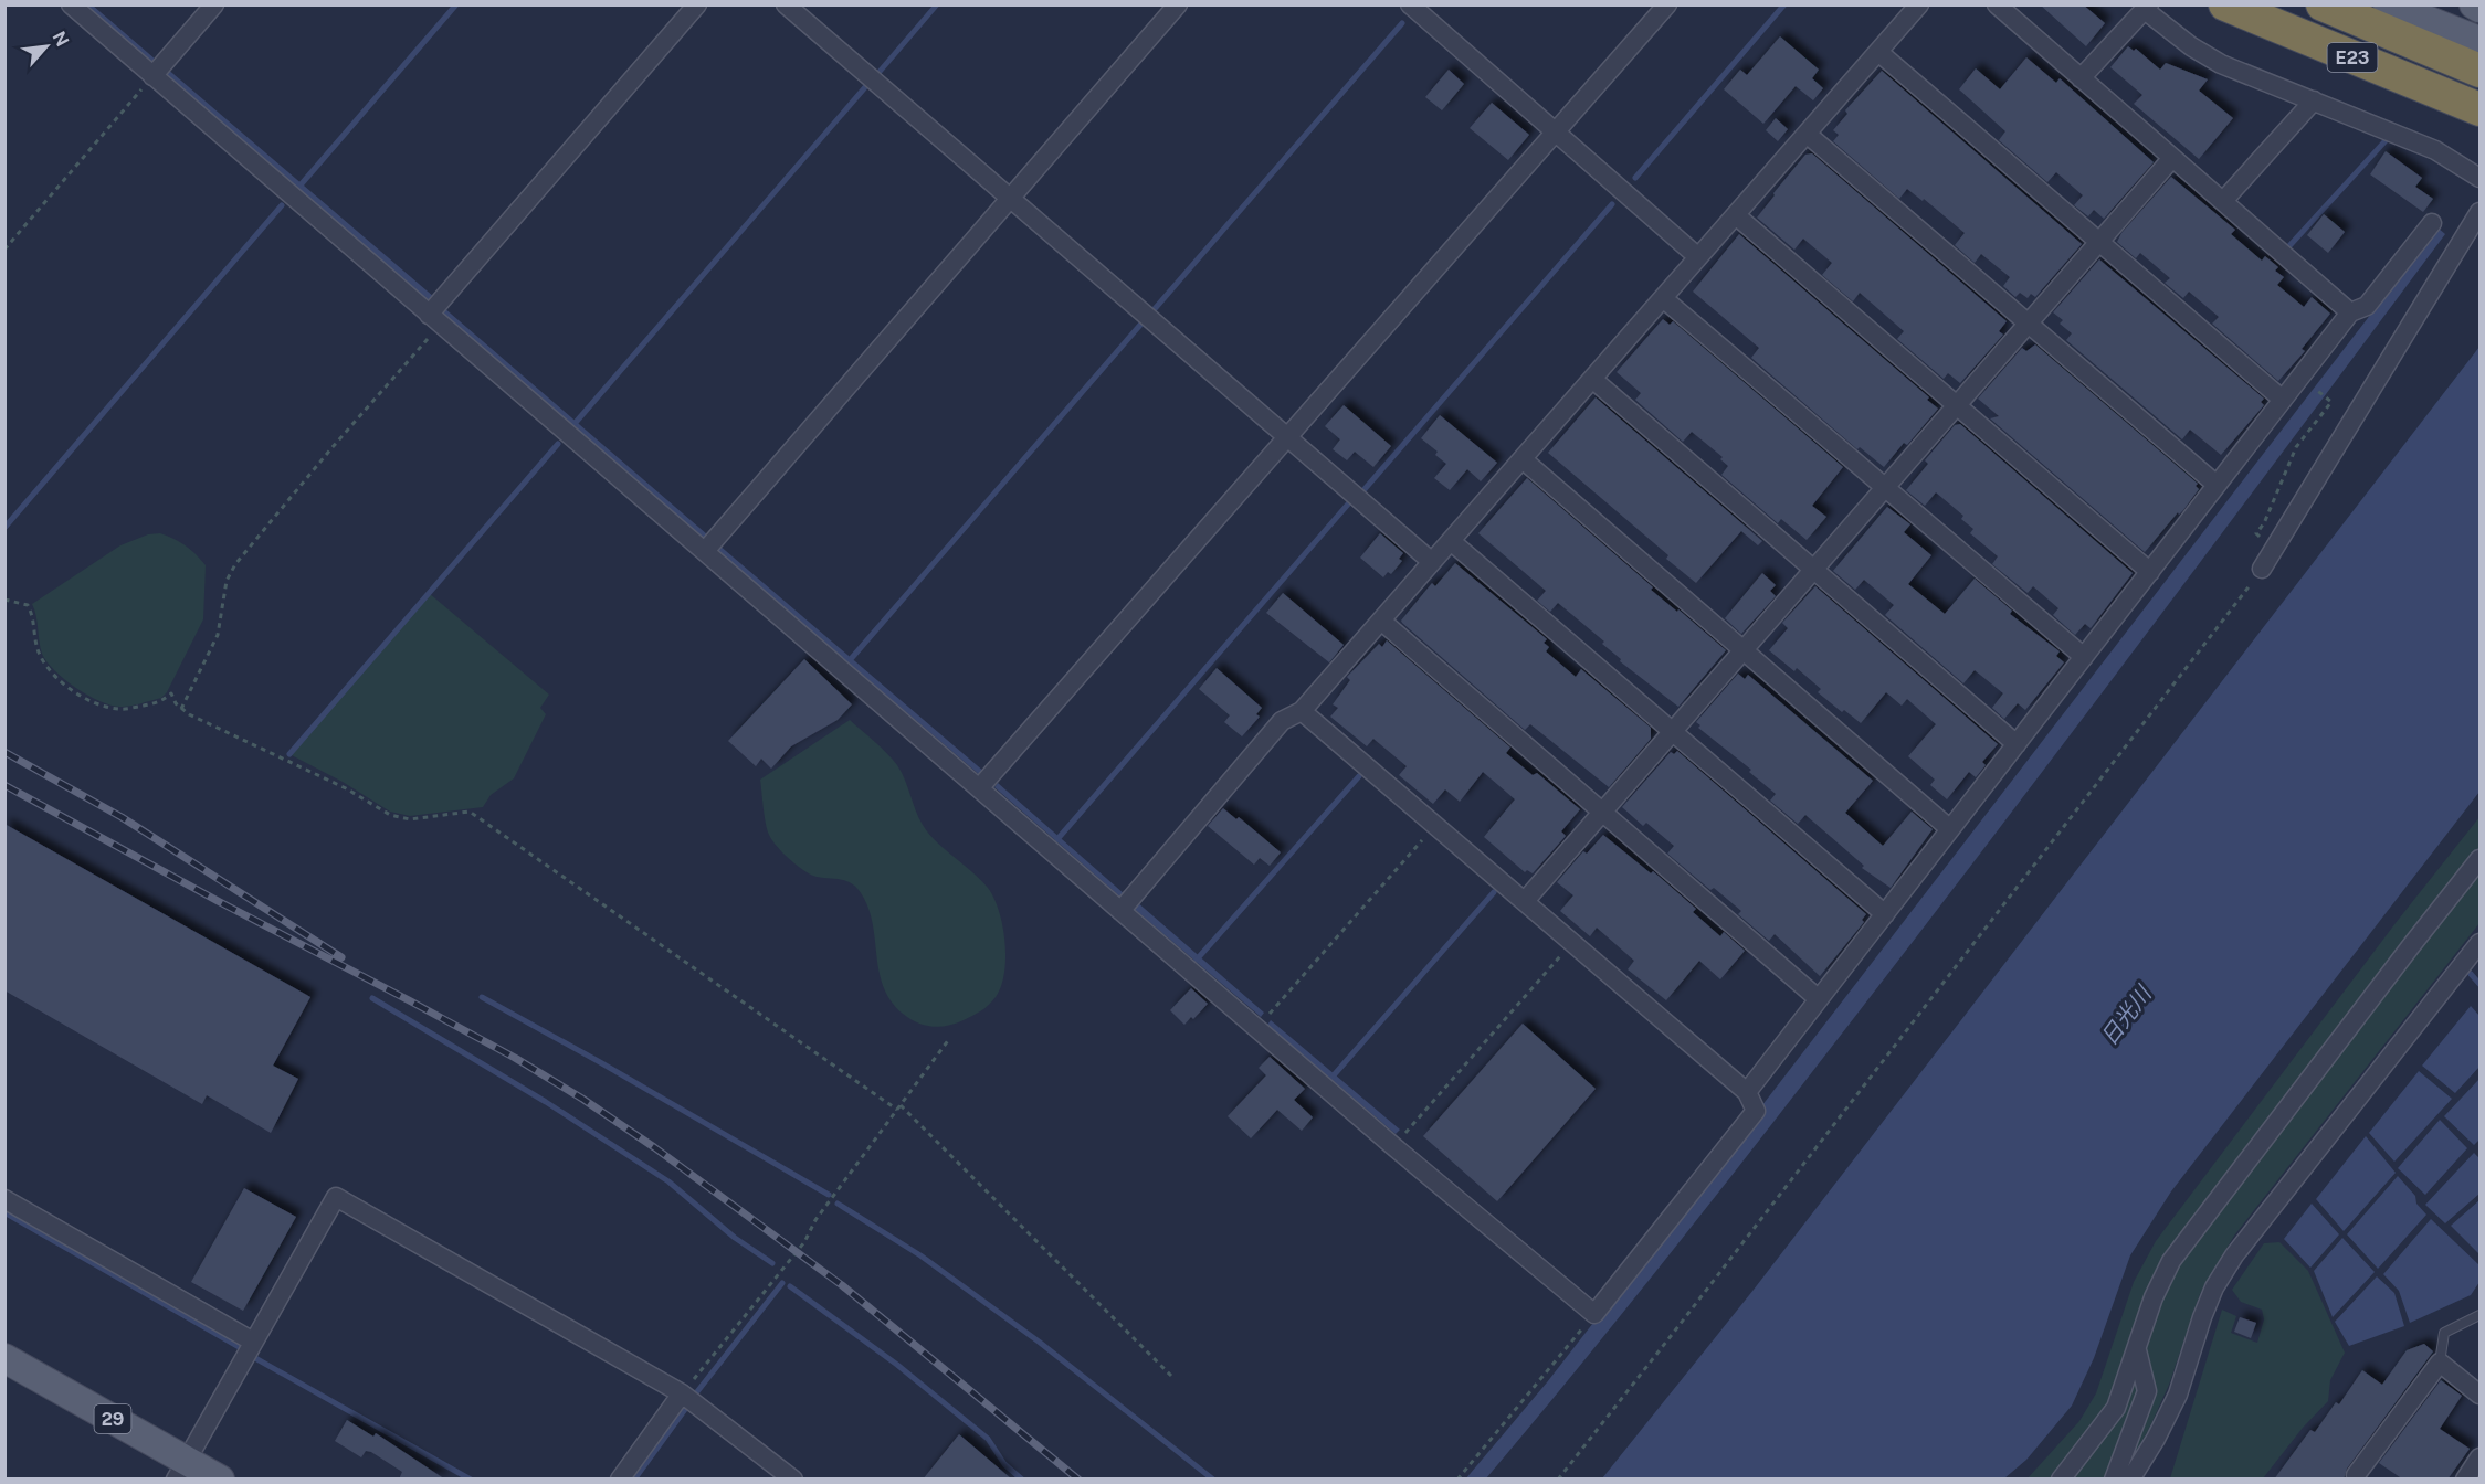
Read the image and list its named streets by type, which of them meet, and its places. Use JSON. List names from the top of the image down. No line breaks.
{"streets":{"highway":["E23"],"main road":["29"]},"water":["日光川"],"north":"top right"}
